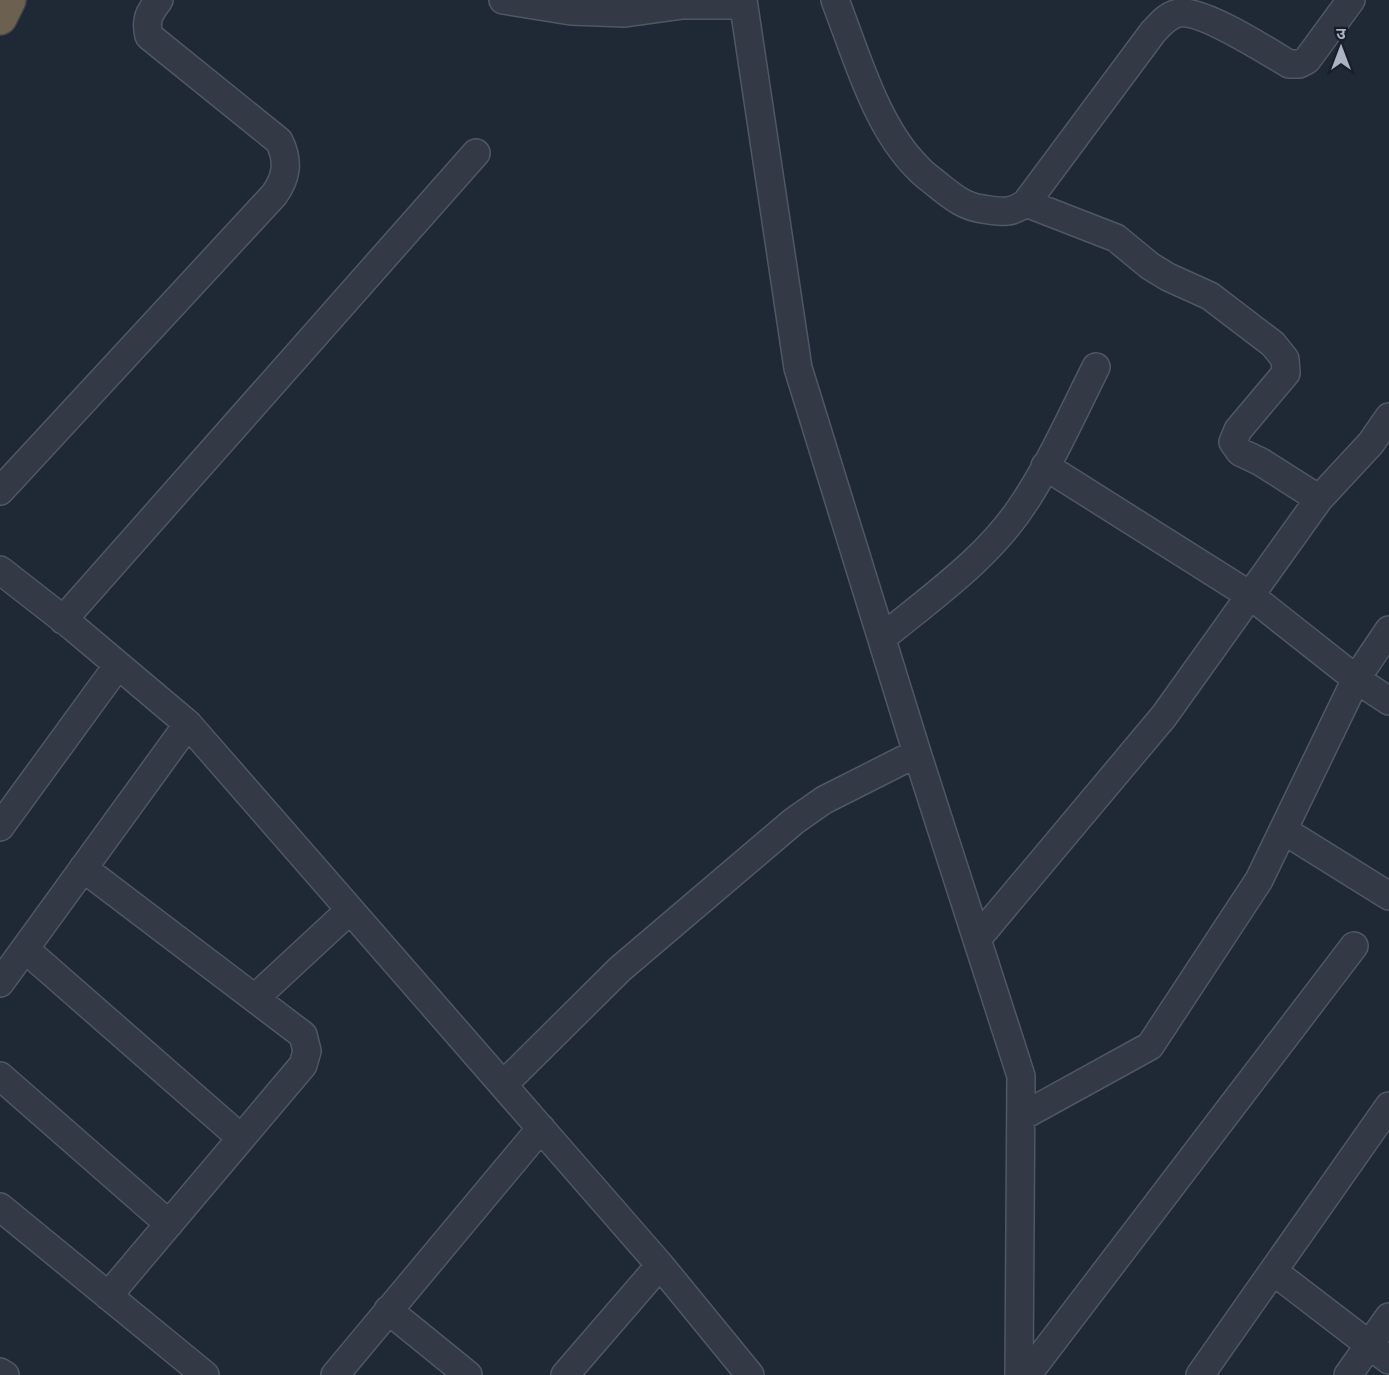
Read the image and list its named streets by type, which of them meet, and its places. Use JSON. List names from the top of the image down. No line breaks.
{"north":"top"}
